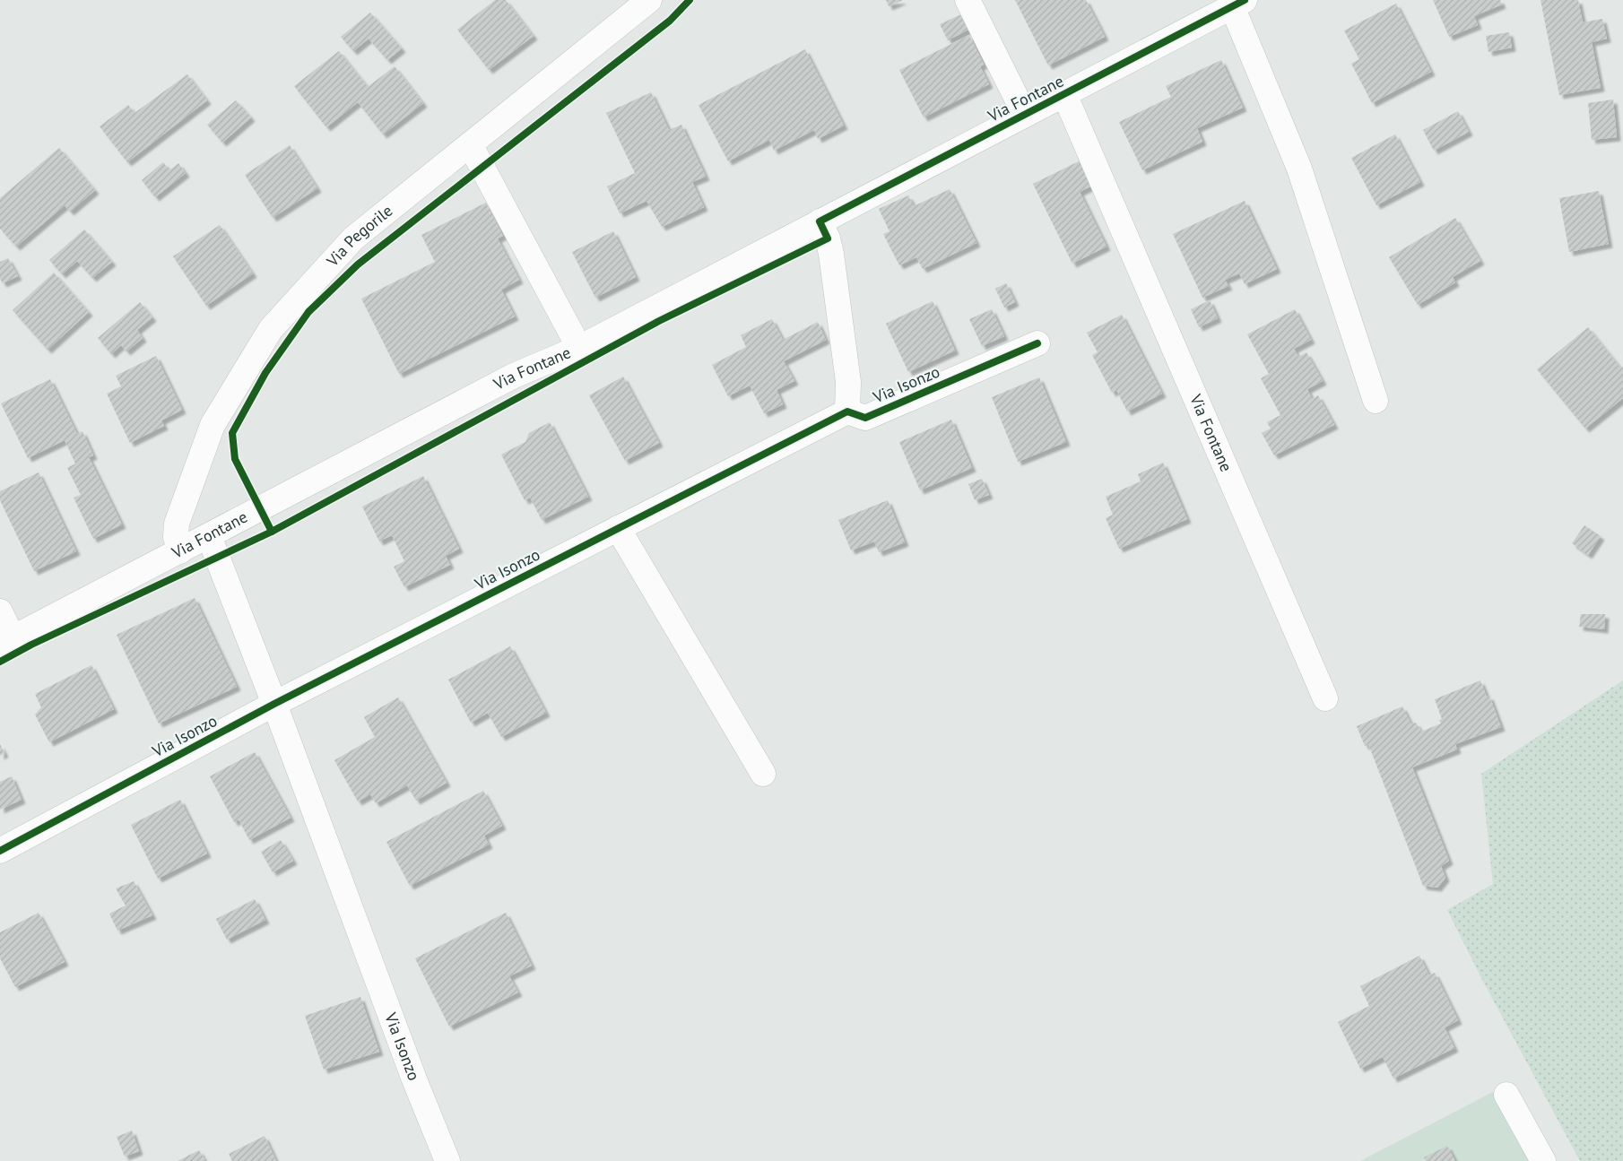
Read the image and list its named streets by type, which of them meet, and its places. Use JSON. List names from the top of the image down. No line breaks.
{"streets":{"street":["Via Fontane","Via Pegorile","Via Isonzo"]},"crossings":[["Via Fontane","Via Pegorile"],["Via Fontane","Via Isonzo"]]}
